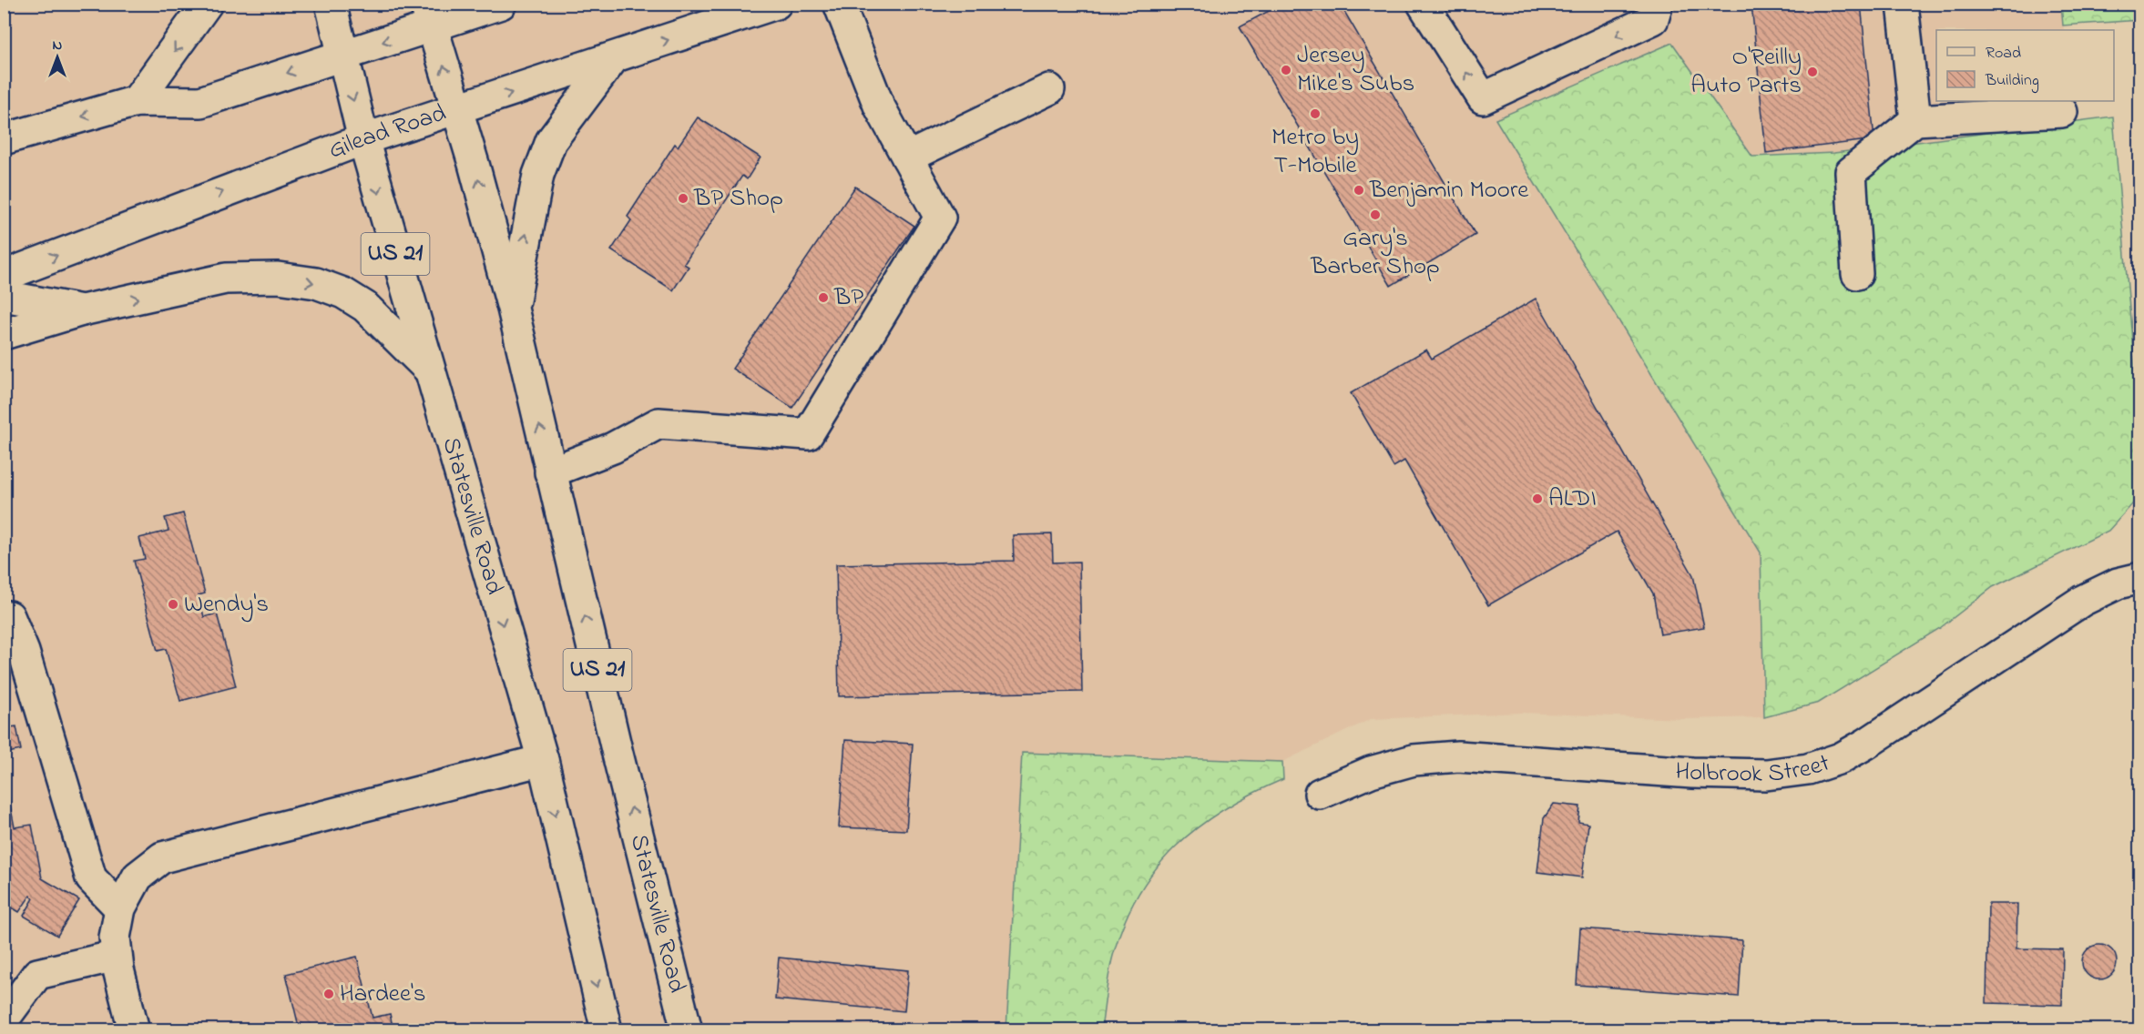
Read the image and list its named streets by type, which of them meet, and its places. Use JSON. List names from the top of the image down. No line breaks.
{"streets":{"main road":["Gilead Road","US 21","Statesville Road","Holbrook Street"]},"crossings":[["Gilead Road","Statesville Road"]],"places":["Jersey Mike's Subs","O'Reilly Auto Parts","Metro by T-Mobile","Benjamin Moore","BP Shop","Gary's Barber Shop","BP","ALDI","Wendy's","Hardee's"],"legend":["Road","Building"],"north":"top"}
